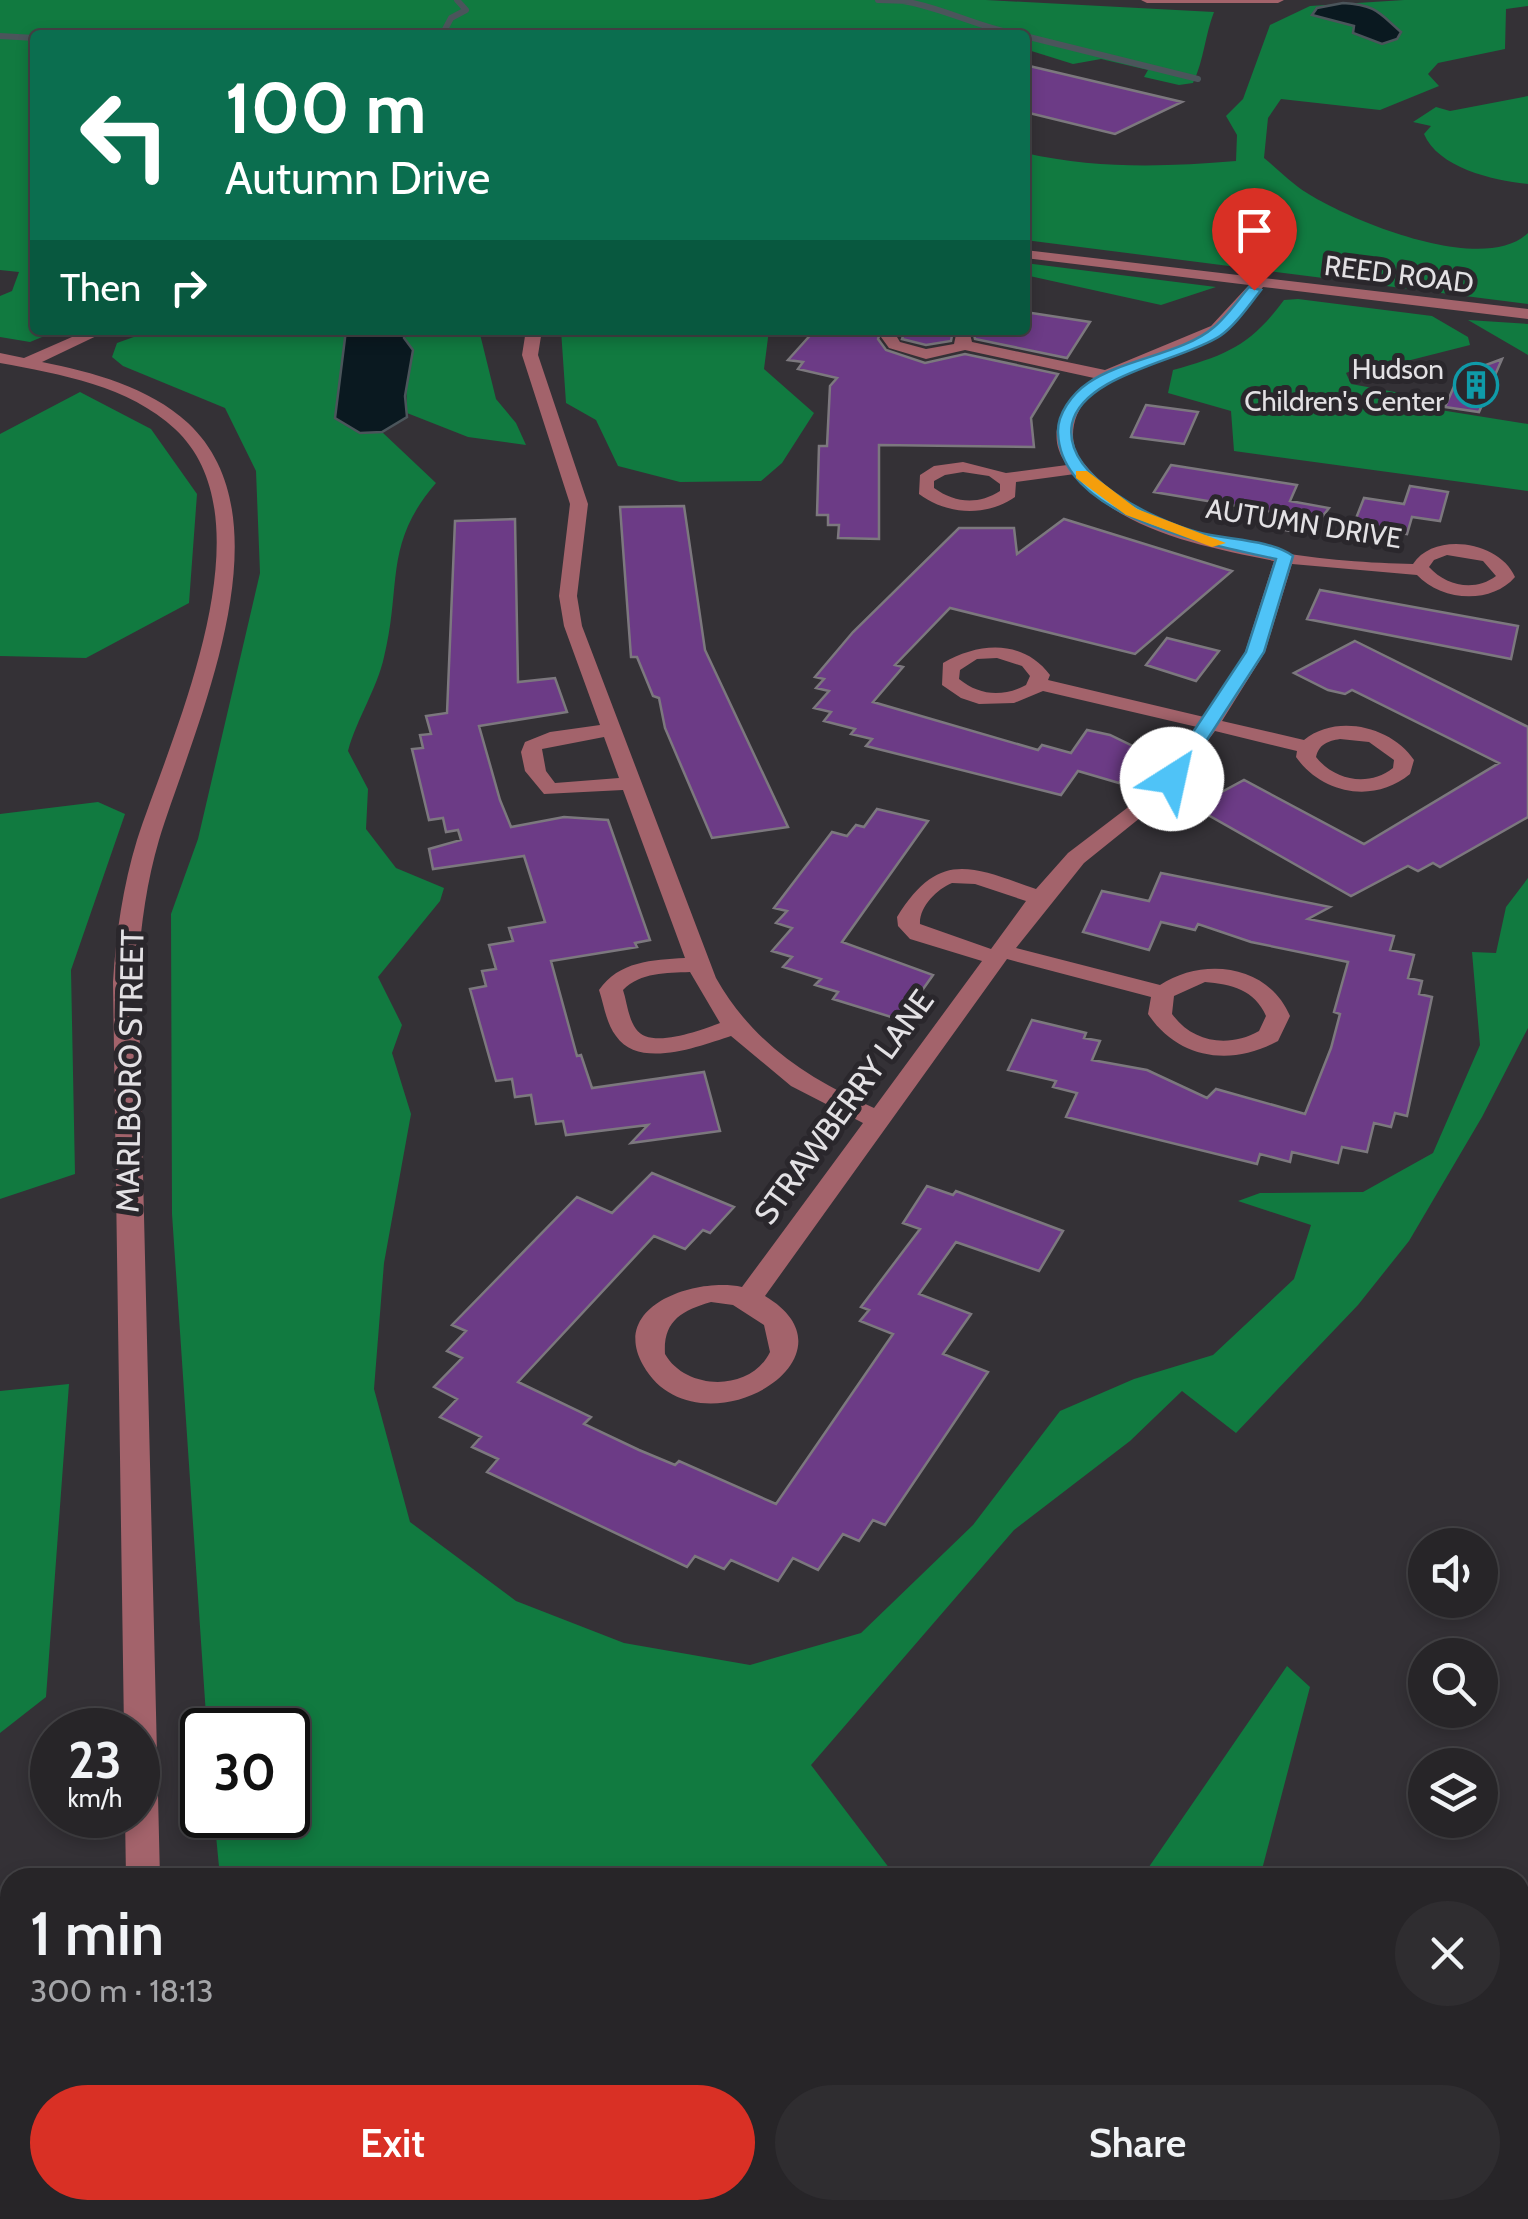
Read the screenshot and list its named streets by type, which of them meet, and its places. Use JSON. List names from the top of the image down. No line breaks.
{"streets":{"street":["REED ROAD","AUTUMN DRIVE","MARLBORO STREET","STRAWBERRY LANE"]},"crossings":[["AUTUMN DRIVE","STRAWBERRY LANE"]],"places":{"building":["Hudson Children's Center"]},"page":{"turn":["100 m","Autumn Drive"],"then":"Then","speed":"23 km/h","limit":"30","heading":["1 min","300 m · 18:13"],"buttons":["Exit","Share"]}}
